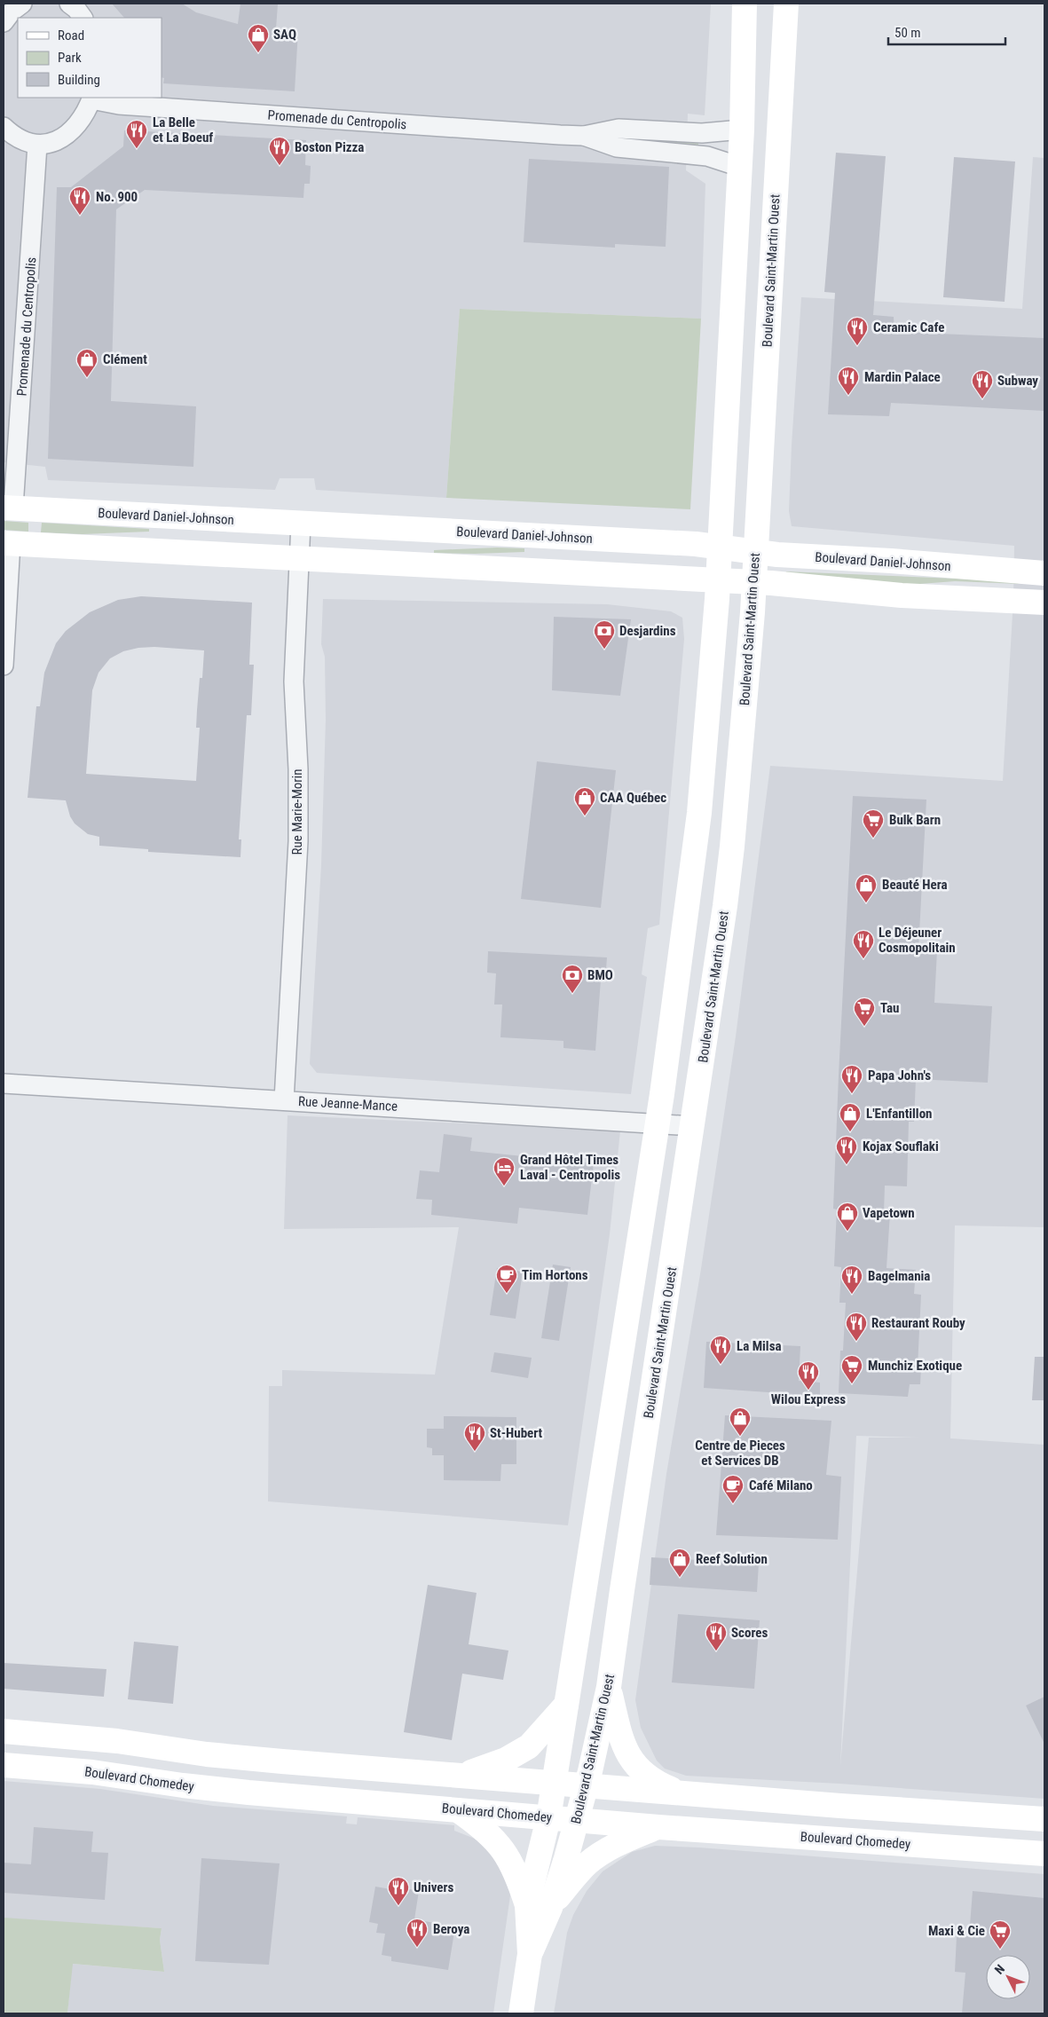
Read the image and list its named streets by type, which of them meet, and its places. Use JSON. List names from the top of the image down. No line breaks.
{"streets":{"main road":["Boulevard Saint-Martin Ouest","Boulevard Daniel-Johnson","Boulevard Chomedey"],"street":["Promenade du Centropolis","Rue Marie-Morin","Rue Jeanne-Mance"]},"crossings":[["Promenade du Centropolis","Boulevard Saint-Martin Ouest"],["Promenade du Centropolis","Boulevard Daniel-Johnson"],["Boulevard Saint-Martin Ouest","Boulevard Daniel-Johnson"],["Boulevard Saint-Martin Ouest","Rue Jeanne-Mance"],["Boulevard Saint-Martin Ouest","Boulevard Chomedey"],["Boulevard Daniel-Johnson","Rue Marie-Morin"],["Rue Marie-Morin","Rue Jeanne-Mance"]],"places":{"shop":["SAQ","Clément","CAA Québec","Beauté Hera","L'Enfantillon","Vapetown","Centre de Pieces et Services DB","Reef Solution"],"restaurant":["La Belle et La Boeuf","Boston Pizza","No. 900","Ceramic Cafe","Mardin Palace","Subway","Le Déjeuner Cosmopolitain","Papa John's","Kojax Souflaki","Bagelmania","Restaurant Rouby","La Milsa","Wilou Express","St-Hubert","Scores","Univers","Beroya"],"bank":["Desjardins","BMO"],"supermarket":["Bulk Barn","Tau","Munchiz Exotique","Maxi & Cie"],"hotel":["Grand Hôtel Times Laval - Centropolis"],"cafe":["Tim Hortons","Café Milano"]},"legend":["Road","Park","Building"],"scale_bar":"50 m","north":"top left"}
